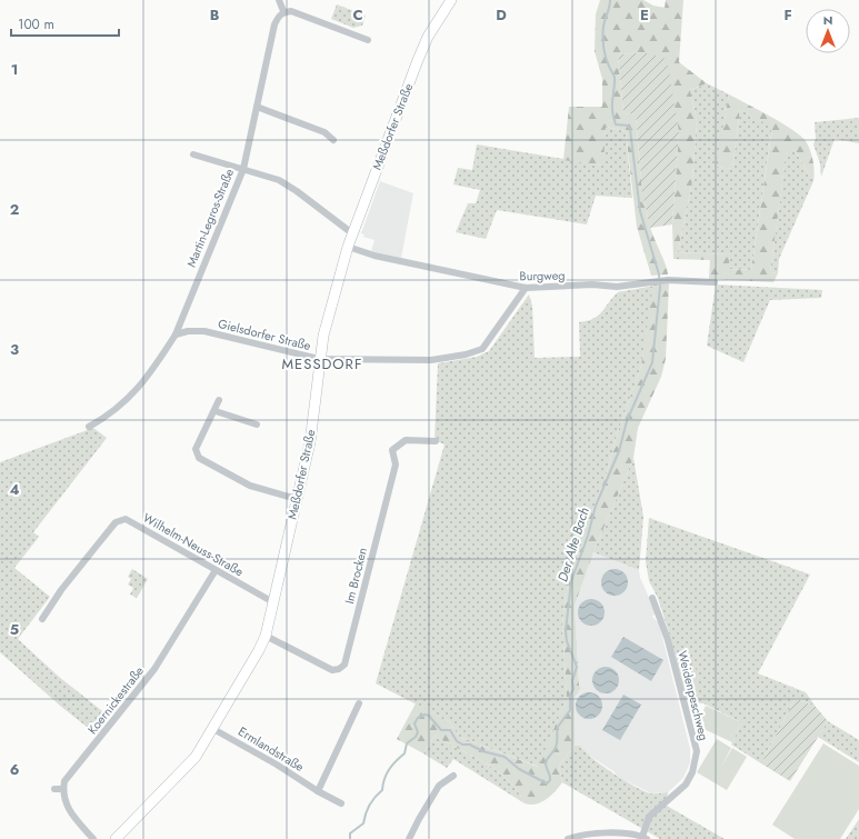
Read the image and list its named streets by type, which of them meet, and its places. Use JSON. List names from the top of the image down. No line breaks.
{"streets":{"street":["Meßdorfer Straße","Martin-Legros-Straße","Burgweg","Gielsdorfer Straße","Wilhelm-Neuss-Straße","Im Brocken","Weidenpeschweg","Koernickestraße","Ermlandstraße"]},"crossings":[["Meßdorfer Straße","Burgweg"],["Meßdorfer Straße","Gielsdorfer Straße"],["Meßdorfer Straße","Wilhelm-Neuss-Straße"],["Meßdorfer Straße","Im Brocken"],["Meßdorfer Straße","Ermlandstraße"],["Martin-Legros-Straße","Gielsdorfer Straße"],["Burgweg","Gielsdorfer Straße"],["Wilhelm-Neuss-Straße","Koernickestraße"]],"districts":["MESSDORF"],"water":["Der Alte Bach"],"scale_bar":"100 m","north":"top","grid":{"columns":["B","C","D","E","F"],"rows":["1","2","3","4","5","6"]}}
